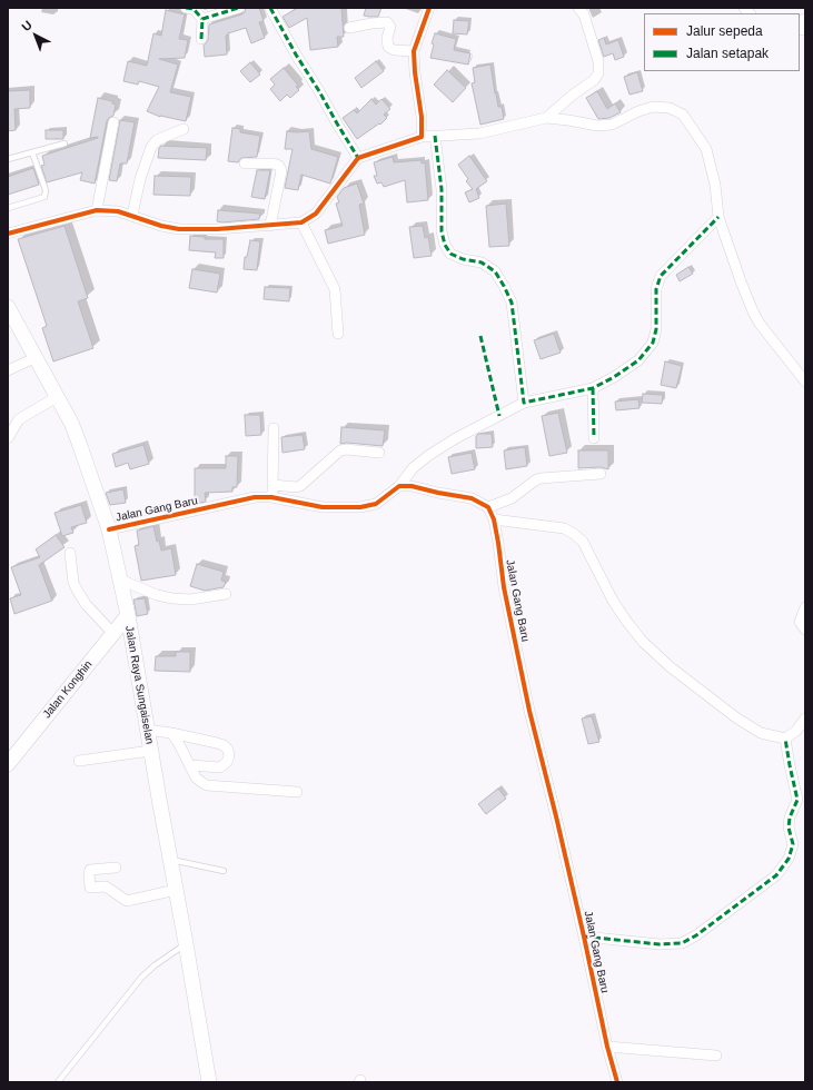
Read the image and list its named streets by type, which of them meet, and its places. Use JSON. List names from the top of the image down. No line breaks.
{"streets":{"main road":["Jalan Raya Sungaiselan","Jalan Konghin"],"street":["Jalan Gang Baru"]},"crossings":[["Jalan Gang Baru","Jalan Raya Sungaiselan"],["Jalan Raya Sungaiselan","Jalan Konghin"]],"legend":["Jalur sepeda","Jalan setapak"],"north":"top left"}
